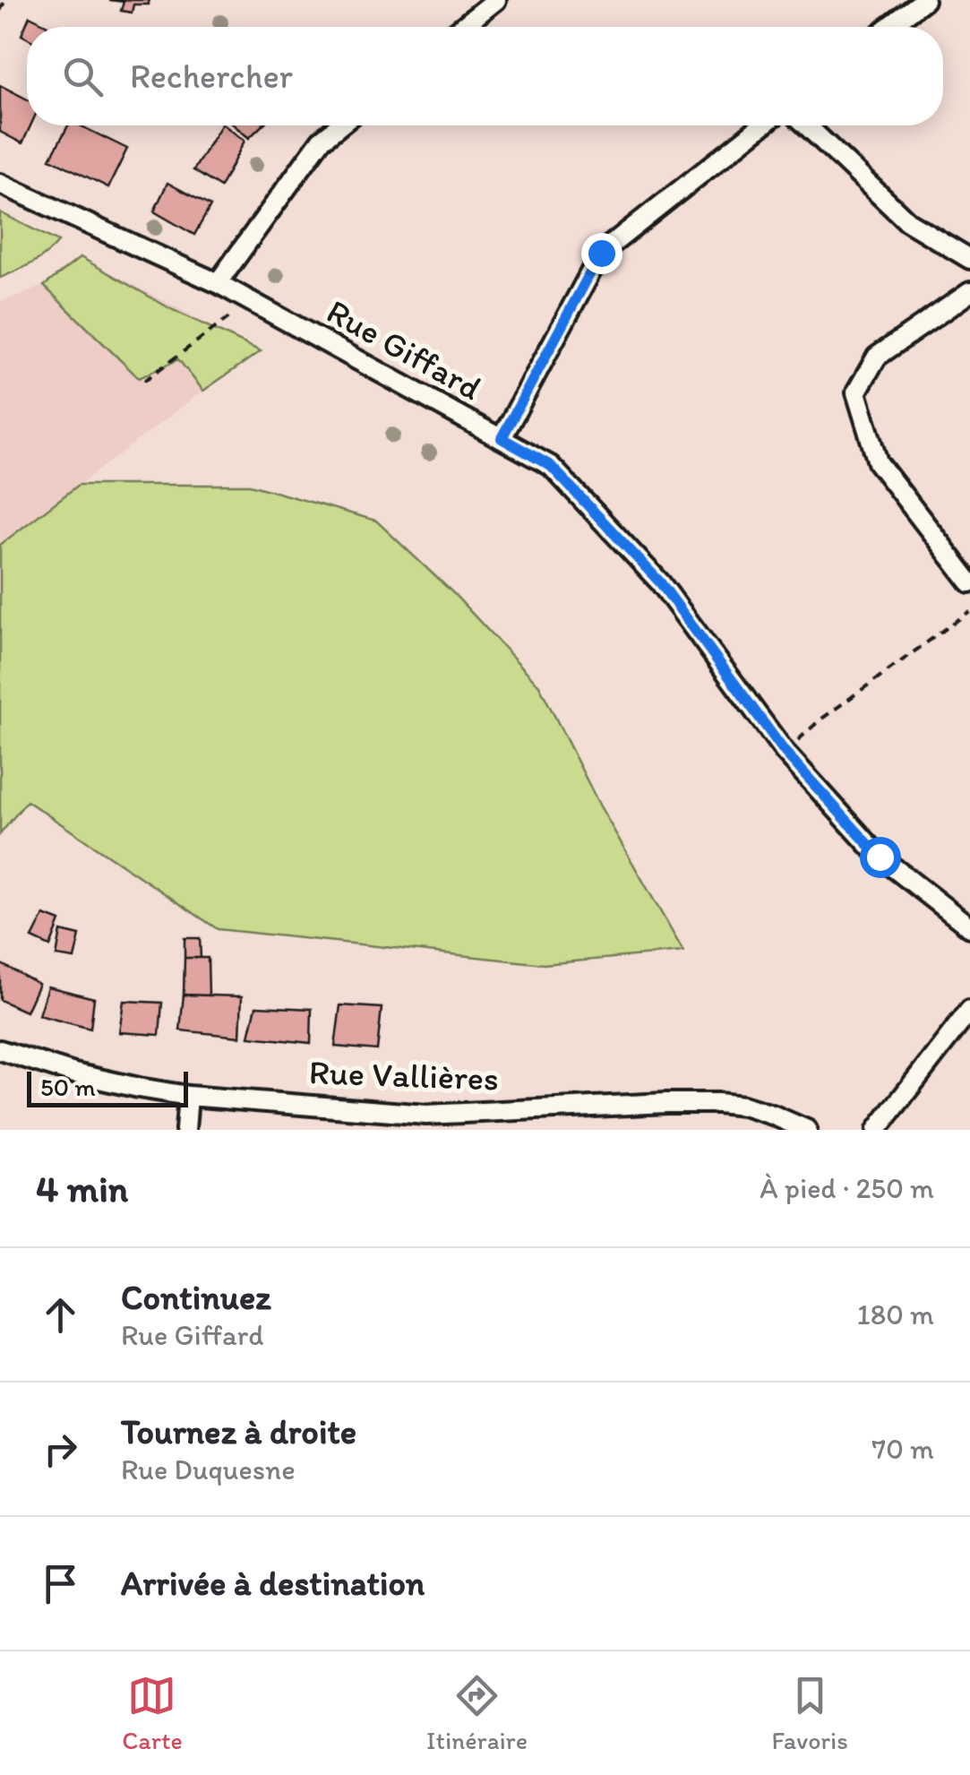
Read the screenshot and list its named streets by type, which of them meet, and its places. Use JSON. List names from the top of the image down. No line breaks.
{"streets":{"street":["Rue Giffard","Rue Vallières"]},"scale_bar":"50 m","page":{"search":"Rechercher","scale":"50 m","heading":["4 min","À pied · 250 m"],"list":[["Continuez","Rue Giffard","180 m"],["Tournez à droite","Rue Duquesne","70 m"],"Arrivée à destination"],"nav":["Carte","Itinéraire","Favoris"]}}
